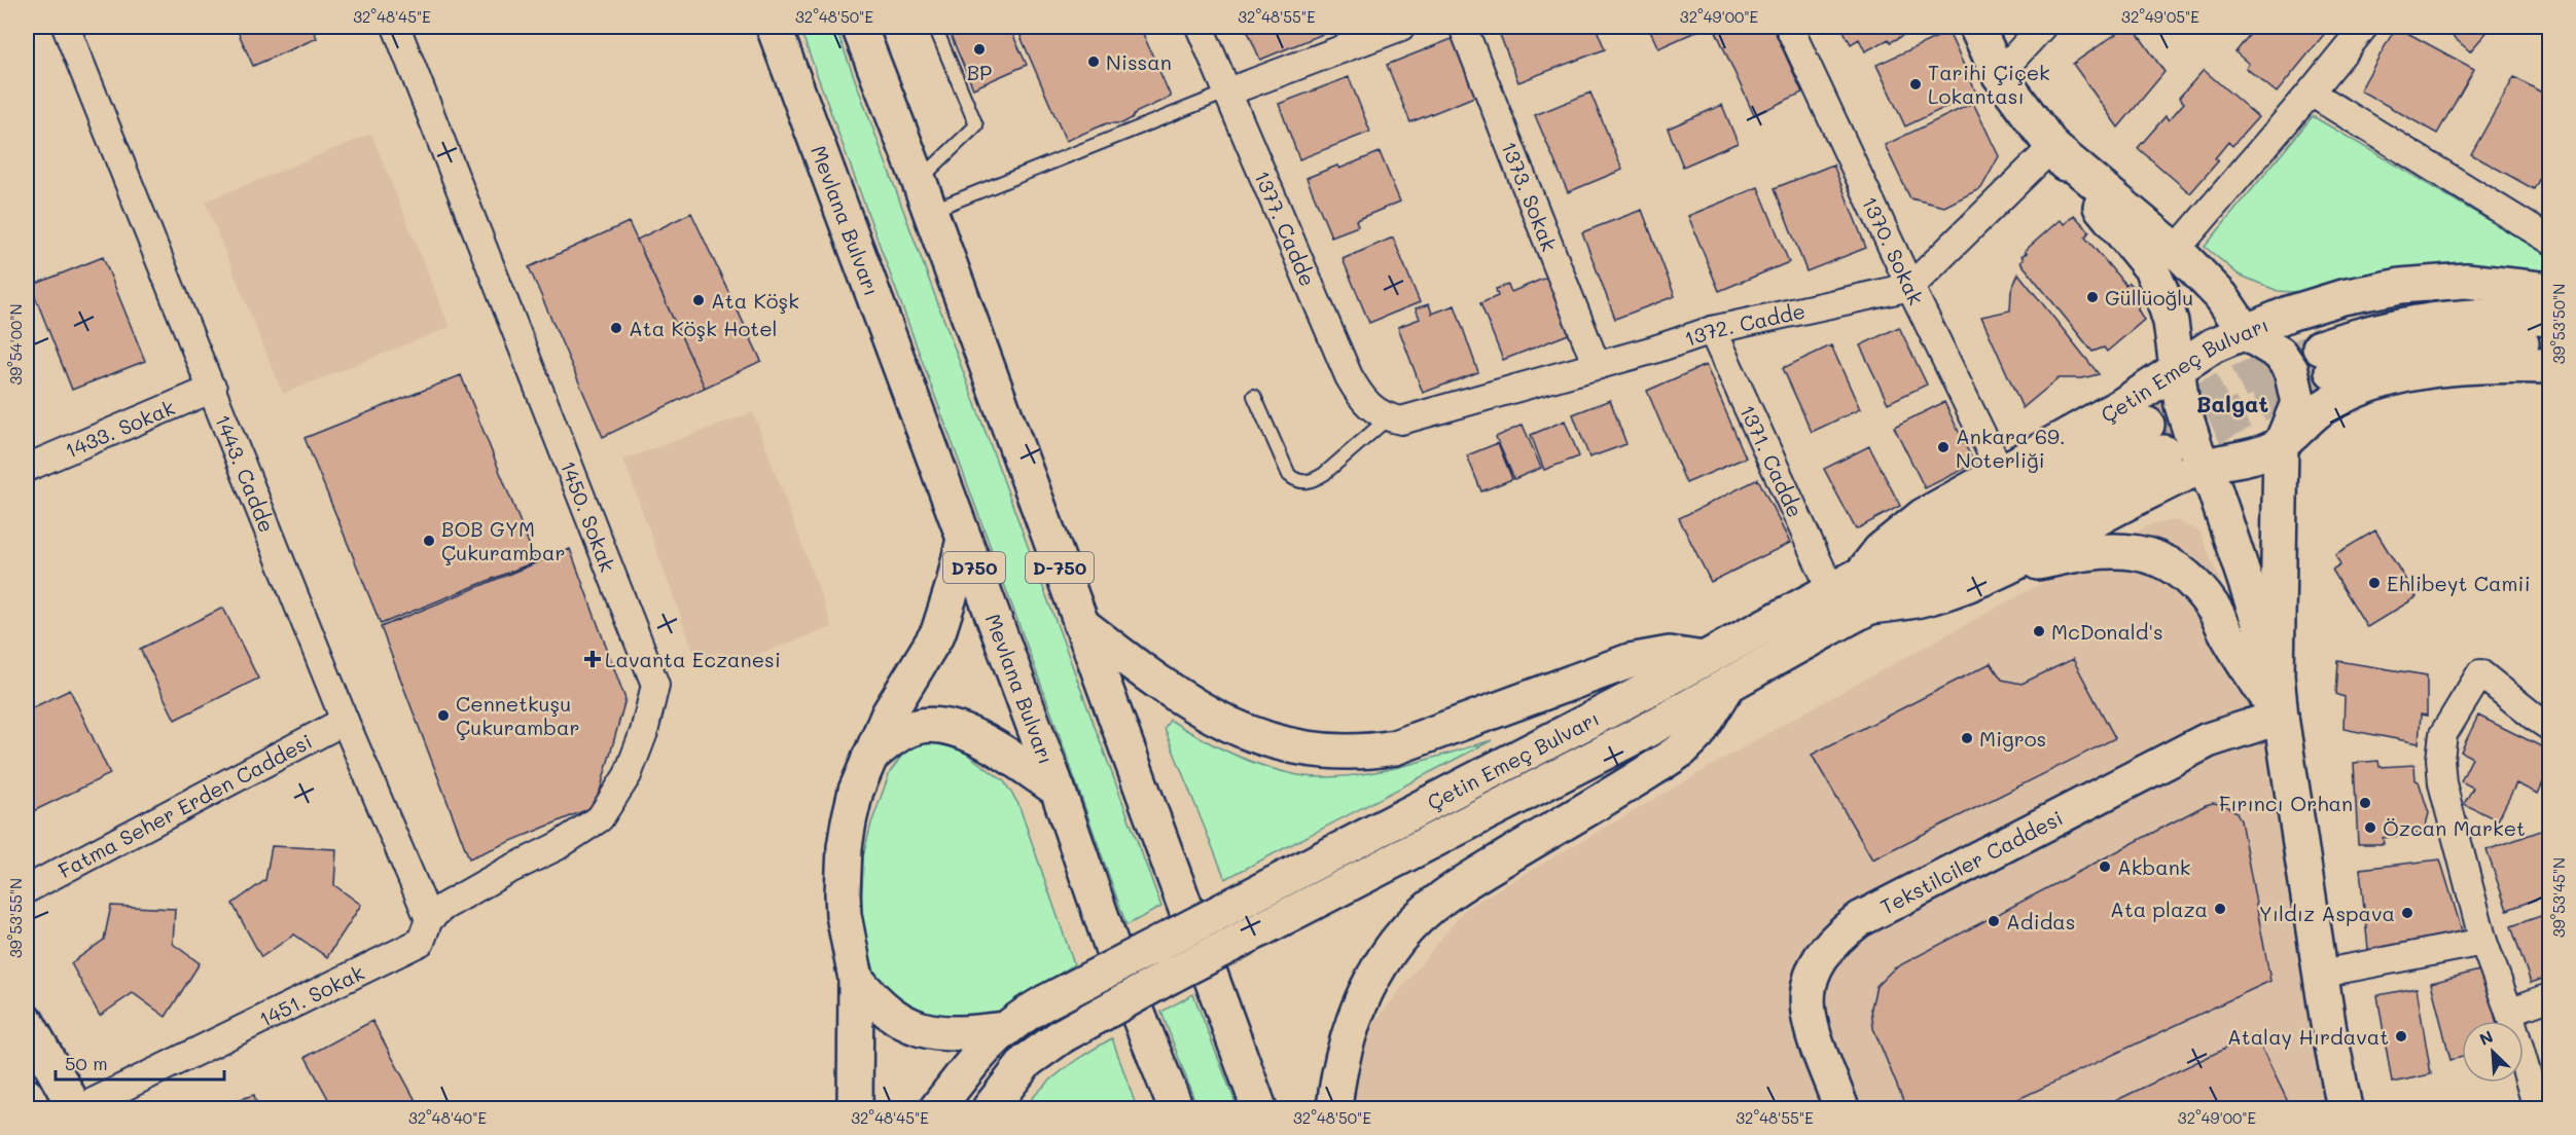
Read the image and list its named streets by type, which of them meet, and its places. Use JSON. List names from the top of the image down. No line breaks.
{"streets":{"main road":["Mevlana Bulvarı","Çetin Emeç Bulvarı","D750","D-750","Tekstilciler Caddesi"],"street":["1373. Sokak","1377. Cadde","1370. Sokak","1372. Cadde","1433. Sokak","1371. Cadde","1443. Cadde","1450. Sokak","Fatma Seher Erden Caddesi","1451. Sokak"]},"crossings":[["1373. Sokak","1372. Cadde"],["1377. Cadde","1372. Cadde"],["1370. Sokak","1372. Cadde"],["1370. Sokak","Çetin Emeç Bulvarı"],["1372. Cadde","1371. Cadde"],["Çetin Emeç Bulvarı","1371. Cadde"],["1433. Sokak","1443. Cadde"],["1443. Cadde","1450. Sokak"],["1443. Cadde","Fatma Seher Erden Caddesi"],["1443. Cadde","1451. Sokak"],["1450. Sokak","1451. Sokak"]],"districts":["Balgat"],"places":{"other":["BP","Nissan","Tarihi Çiçek Lokantası","Güllüoğlu","Ata Köşk","Ata Köşk Hotel","Ankara 69. Noterliği","BOB GYM Çukurambar","Ehlibeyt Camii","McDonald's","Cennetkuşu Çukurambar","Migros","Fırıncı Orhan","Özcan Market","Akbank","Ata plaza","Yıldız Aspava","Adidas","Atalay Hırdavat"],"health":["Lavanta Eczanesi"]},"scale_bar":"50 m","north":"top left","coordinates":["32°48'45\"E","32°48'50\"E","32°48'55\"E","32°49'00\"E","32°49'05\"E","39°53'50\"N","39°54'00\"N","39°53'45\"N","39°53'55\"N","32°48'40\"E"]}
